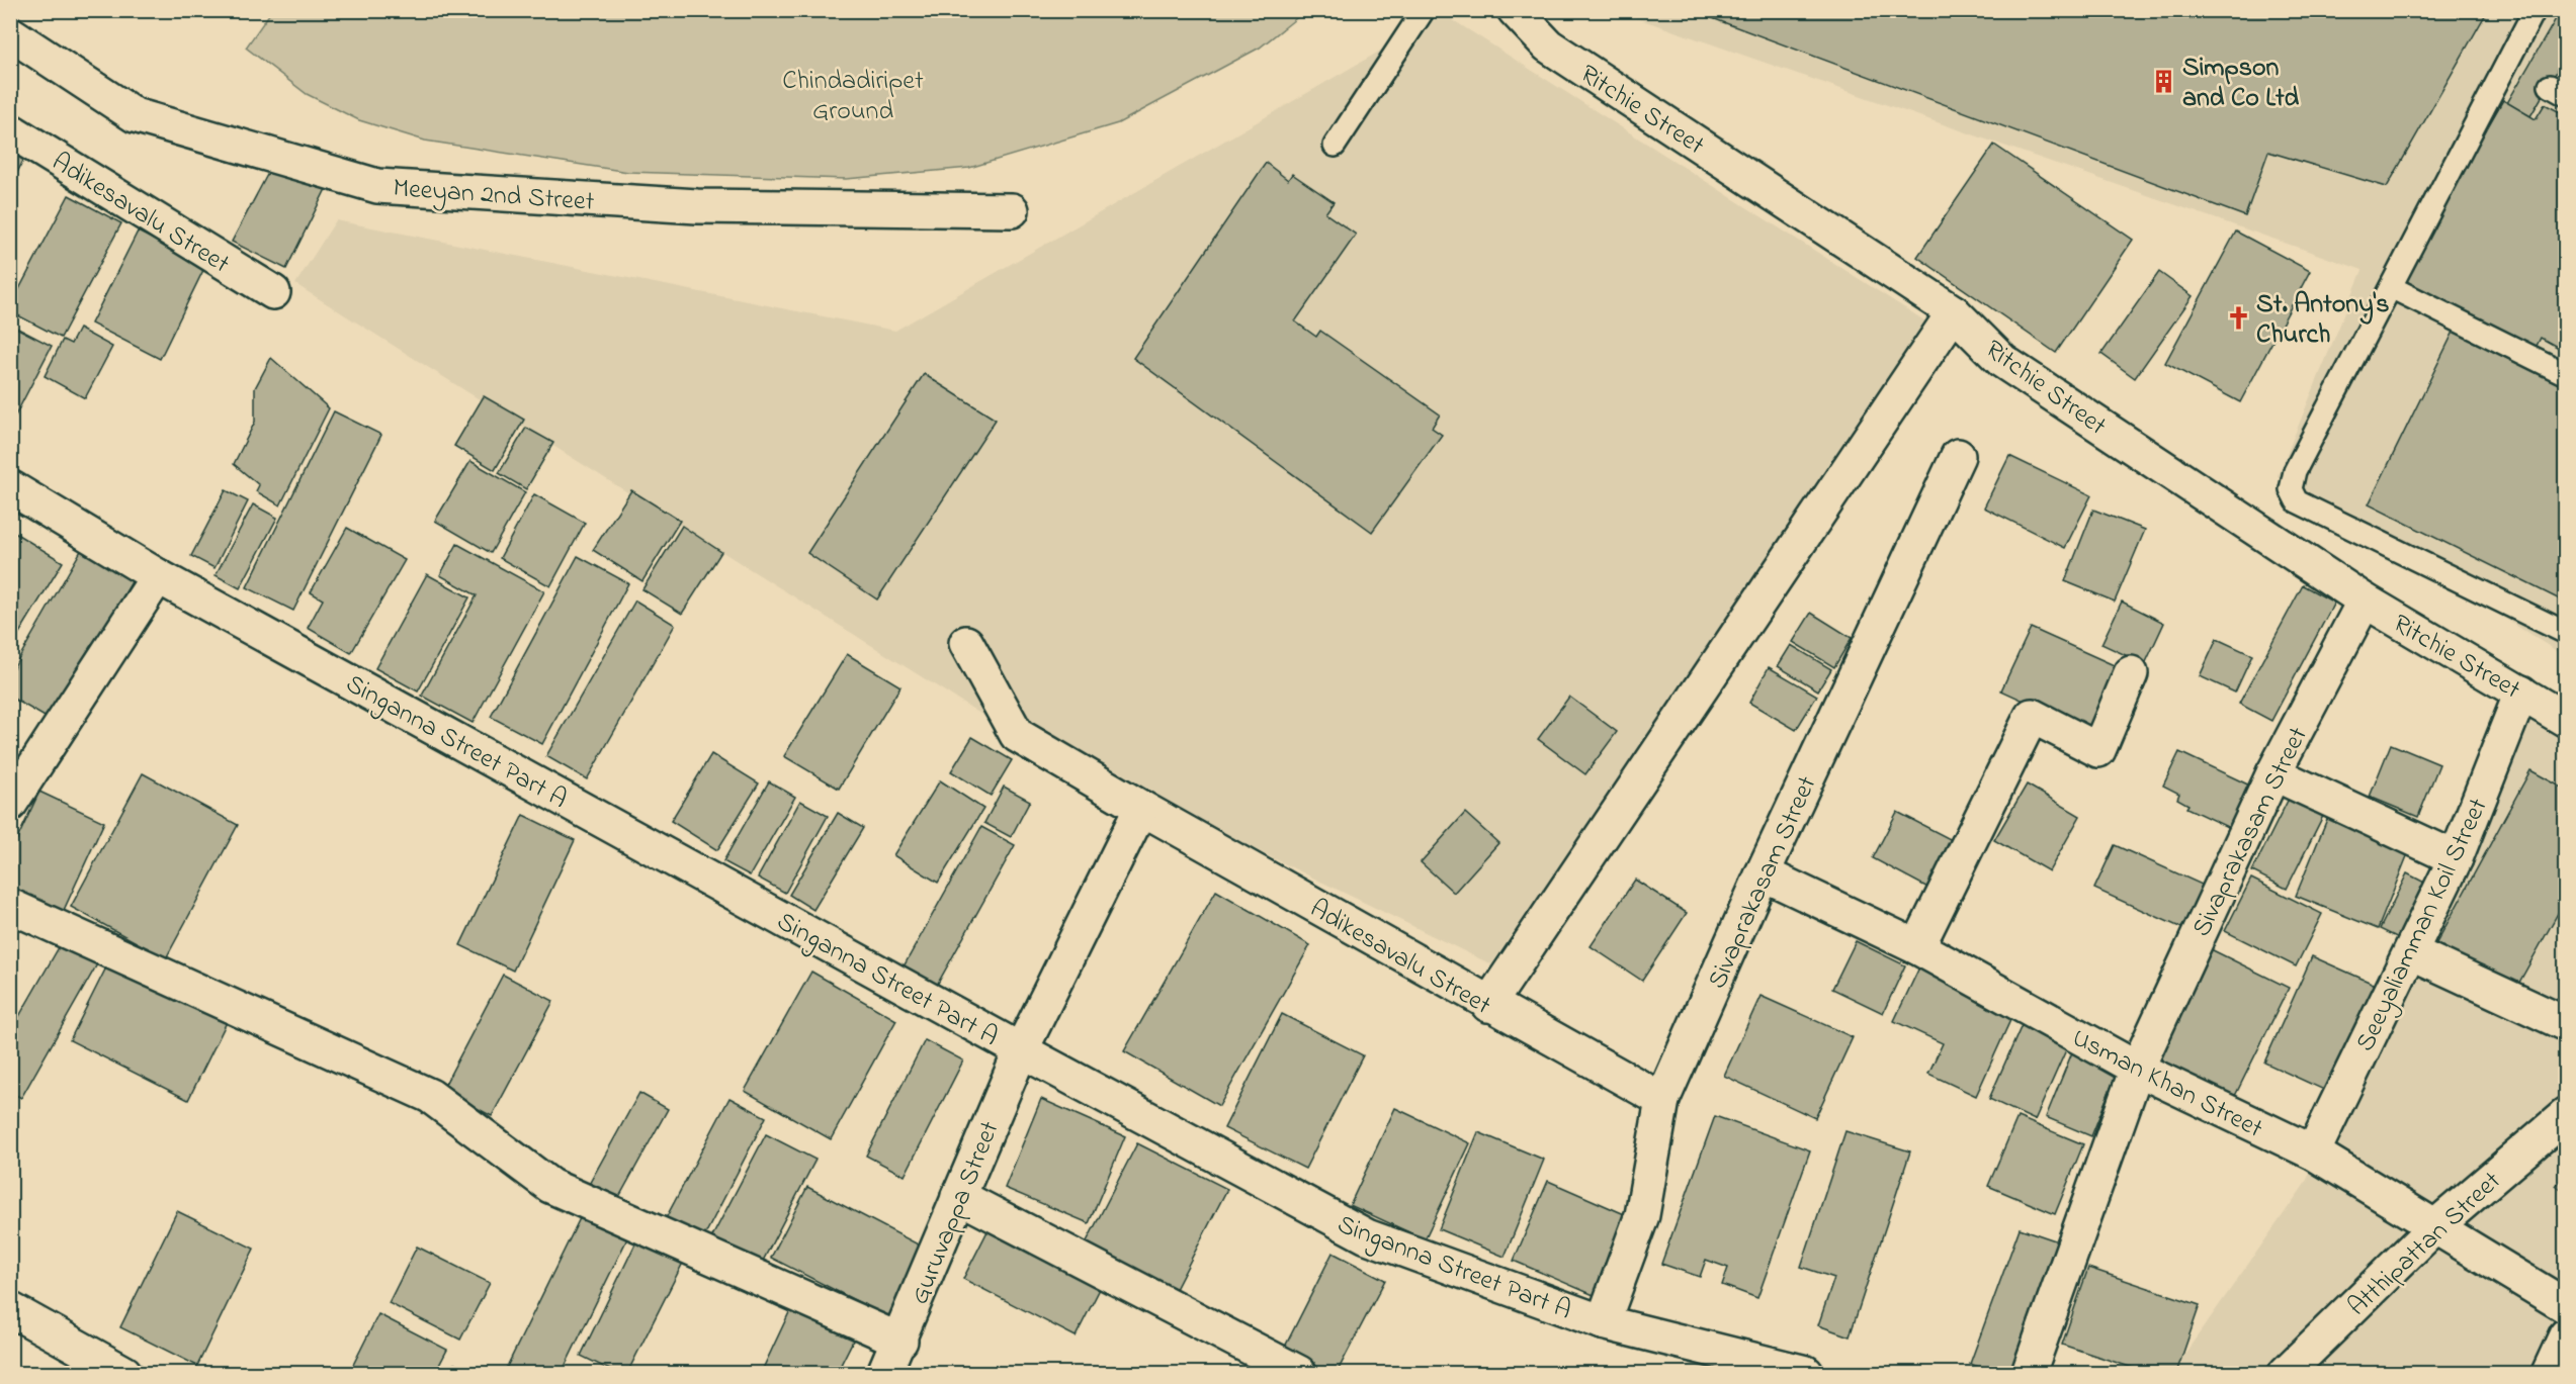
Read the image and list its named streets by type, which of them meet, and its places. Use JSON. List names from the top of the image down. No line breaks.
{"streets":{"street":["Ritchie Street","Meeyan 2nd Street","Adikesavalu Street","Singanna Street Part A","Sivaprakasam Street","Seeyaliamman Koil Street","Usman Khan Street","Guruvappa Street","Atthipattan Street"]},"crossings":[["Ritchie Street","Sivaprakasam Street"],["Ritchie Street","Seeyaliamman Koil Street"],["Adikesavalu Street","Sivaprakasam Street"],["Adikesavalu Street","Guruvappa Street"],["Singanna Street Part A","Sivaprakasam Street"],["Singanna Street Part A","Guruvappa Street"],["Sivaprakasam Street","Usman Khan Street"],["Seeyaliamman Koil Street","Usman Khan Street"],["Usman Khan Street","Atthipattan Street"]],"parks":["Chindadiripet Ground"],"places":{"building":["Simpson and Co Ltd"],"church":["St. Antony's Church"]}}
